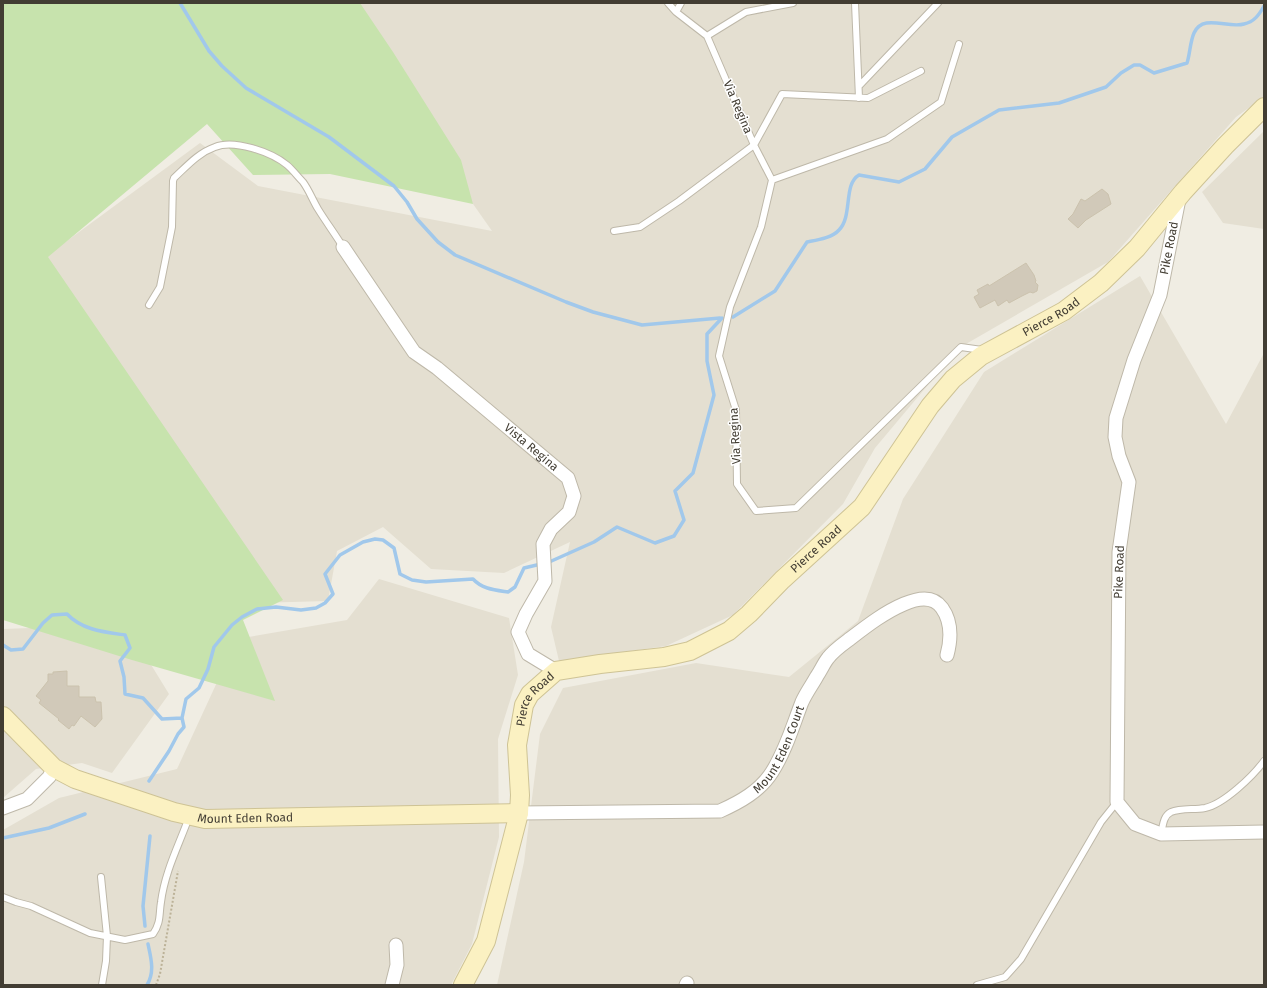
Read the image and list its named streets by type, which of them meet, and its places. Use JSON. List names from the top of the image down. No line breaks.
{"streets":{"street":["Pike Road","Pierce Road","Vista Regina","Mount Eden Court","Mount Eden Road"],"lane":["Via Regina"]},"crossings":[["Via Regina","Pierce Road"],["Pike Road","Pierce Road"],["Pierce Road","Vista Regina"],["Pierce Road","Mount Eden Court"],["Pierce Road","Mount Eden Road"],["Mount Eden Court","Mount Eden Road"]]}
